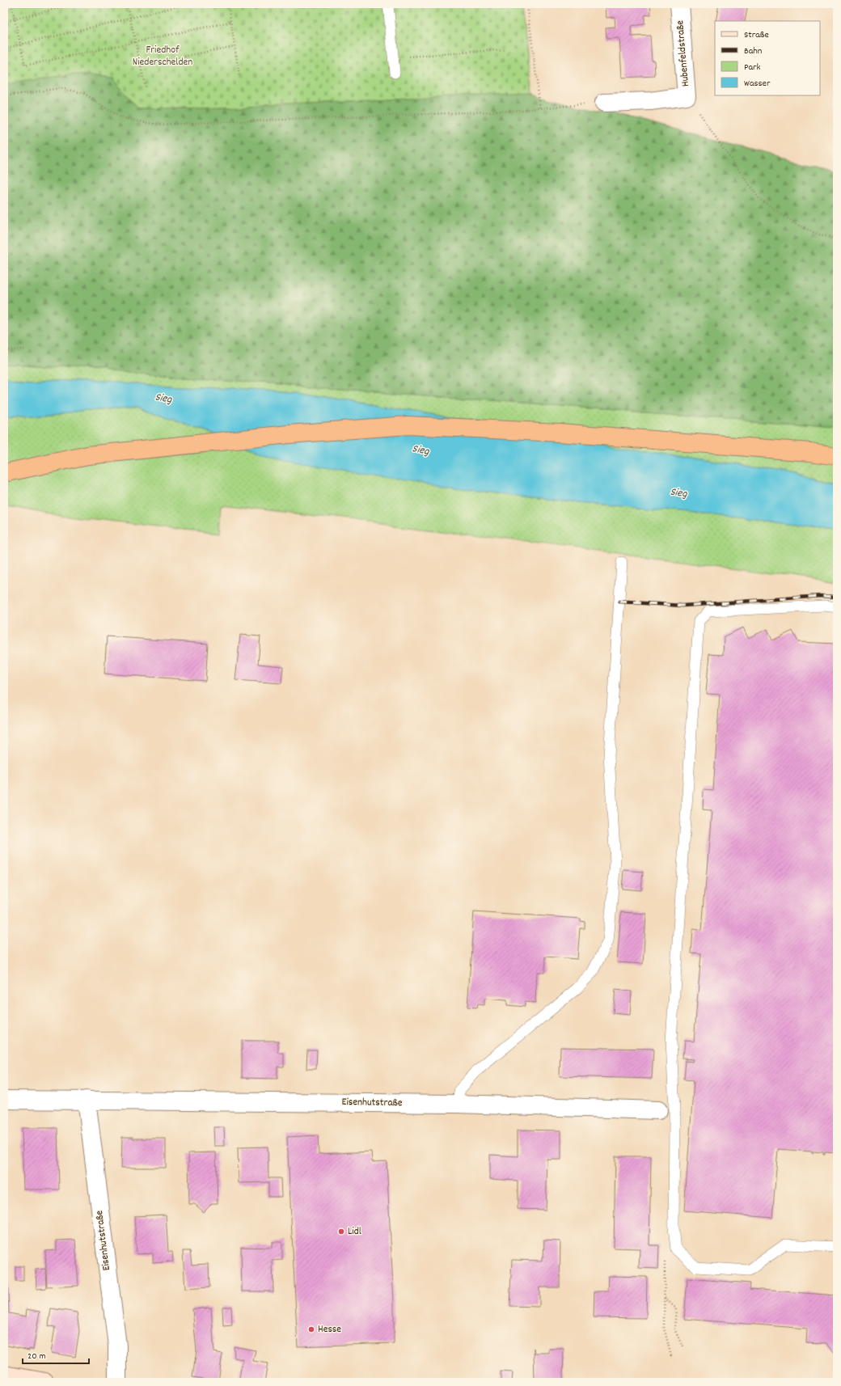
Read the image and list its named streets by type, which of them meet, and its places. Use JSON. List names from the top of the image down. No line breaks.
{"streets":{"street":["Hubenfeldstraße","Eisenhutstraße"]},"water":["Sieg"],"parks":["Friedhof Niederschelden"],"places":["Lidl","Hesse"],"legend":["Straße","Bahn","Park","Wasser"],"scale_bar":"20 m"}
